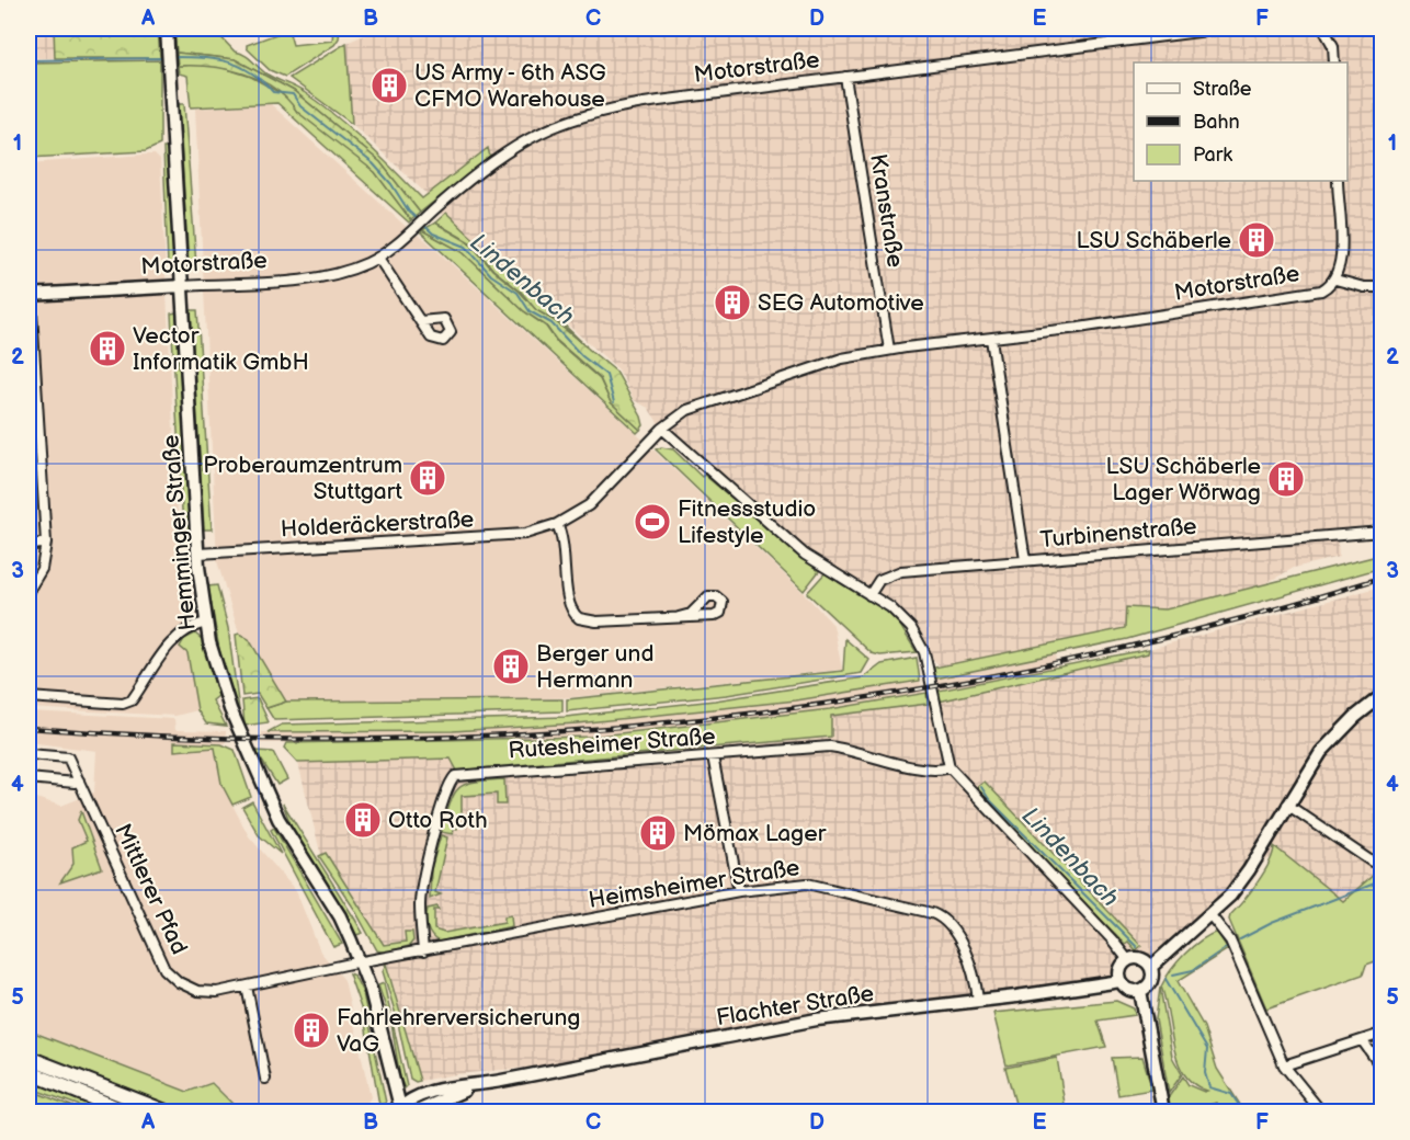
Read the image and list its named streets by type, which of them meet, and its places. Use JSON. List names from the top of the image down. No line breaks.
{"streets":{"main road":["Motorstraße","Hemminger Straße","Flachter Straße"],"street":["Kranstraße","Holderäckerstraße","Turbinenstraße","Rutesheimer Straße","Heimsheimer Straße","Mittlerer Pfad"]},"crossings":[["Motorstraße","Kranstraße"],["Motorstraße","Holderäckerstraße"],["Motorstraße","Hemminger Straße"],["Holderäckerstraße","Hemminger Straße"],["Hemminger Straße","Heimsheimer Straße"],["Hemminger Straße","Mittlerer Pfad"],["Hemminger Straße","Flachter Straße"],["Rutesheimer Straße","Heimsheimer Straße"],["Heimsheimer Straße","Mittlerer Pfad"],["Heimsheimer Straße","Flachter Straße"]],"water":["Lindenbach"],"places":{"building":["US Army - 6th ASG CFMO Warehouse","LSU Schäberle","SEG Automotive","Vector Informatik GmbH","Proberaumzentrum Stuttgart","LSU Schäberle Lager Wörwag","Berger und Hermann","Otto Roth","Mömax Lager","Fahrlehrerversicherung VaG"],"sports":["Fitnessstudio Lifestyle"]},"legend":["Straße","Bahn","Park"],"grid":{"columns":["A","B","C","D","E","F"],"rows":["1","2","3","4","5"]}}
